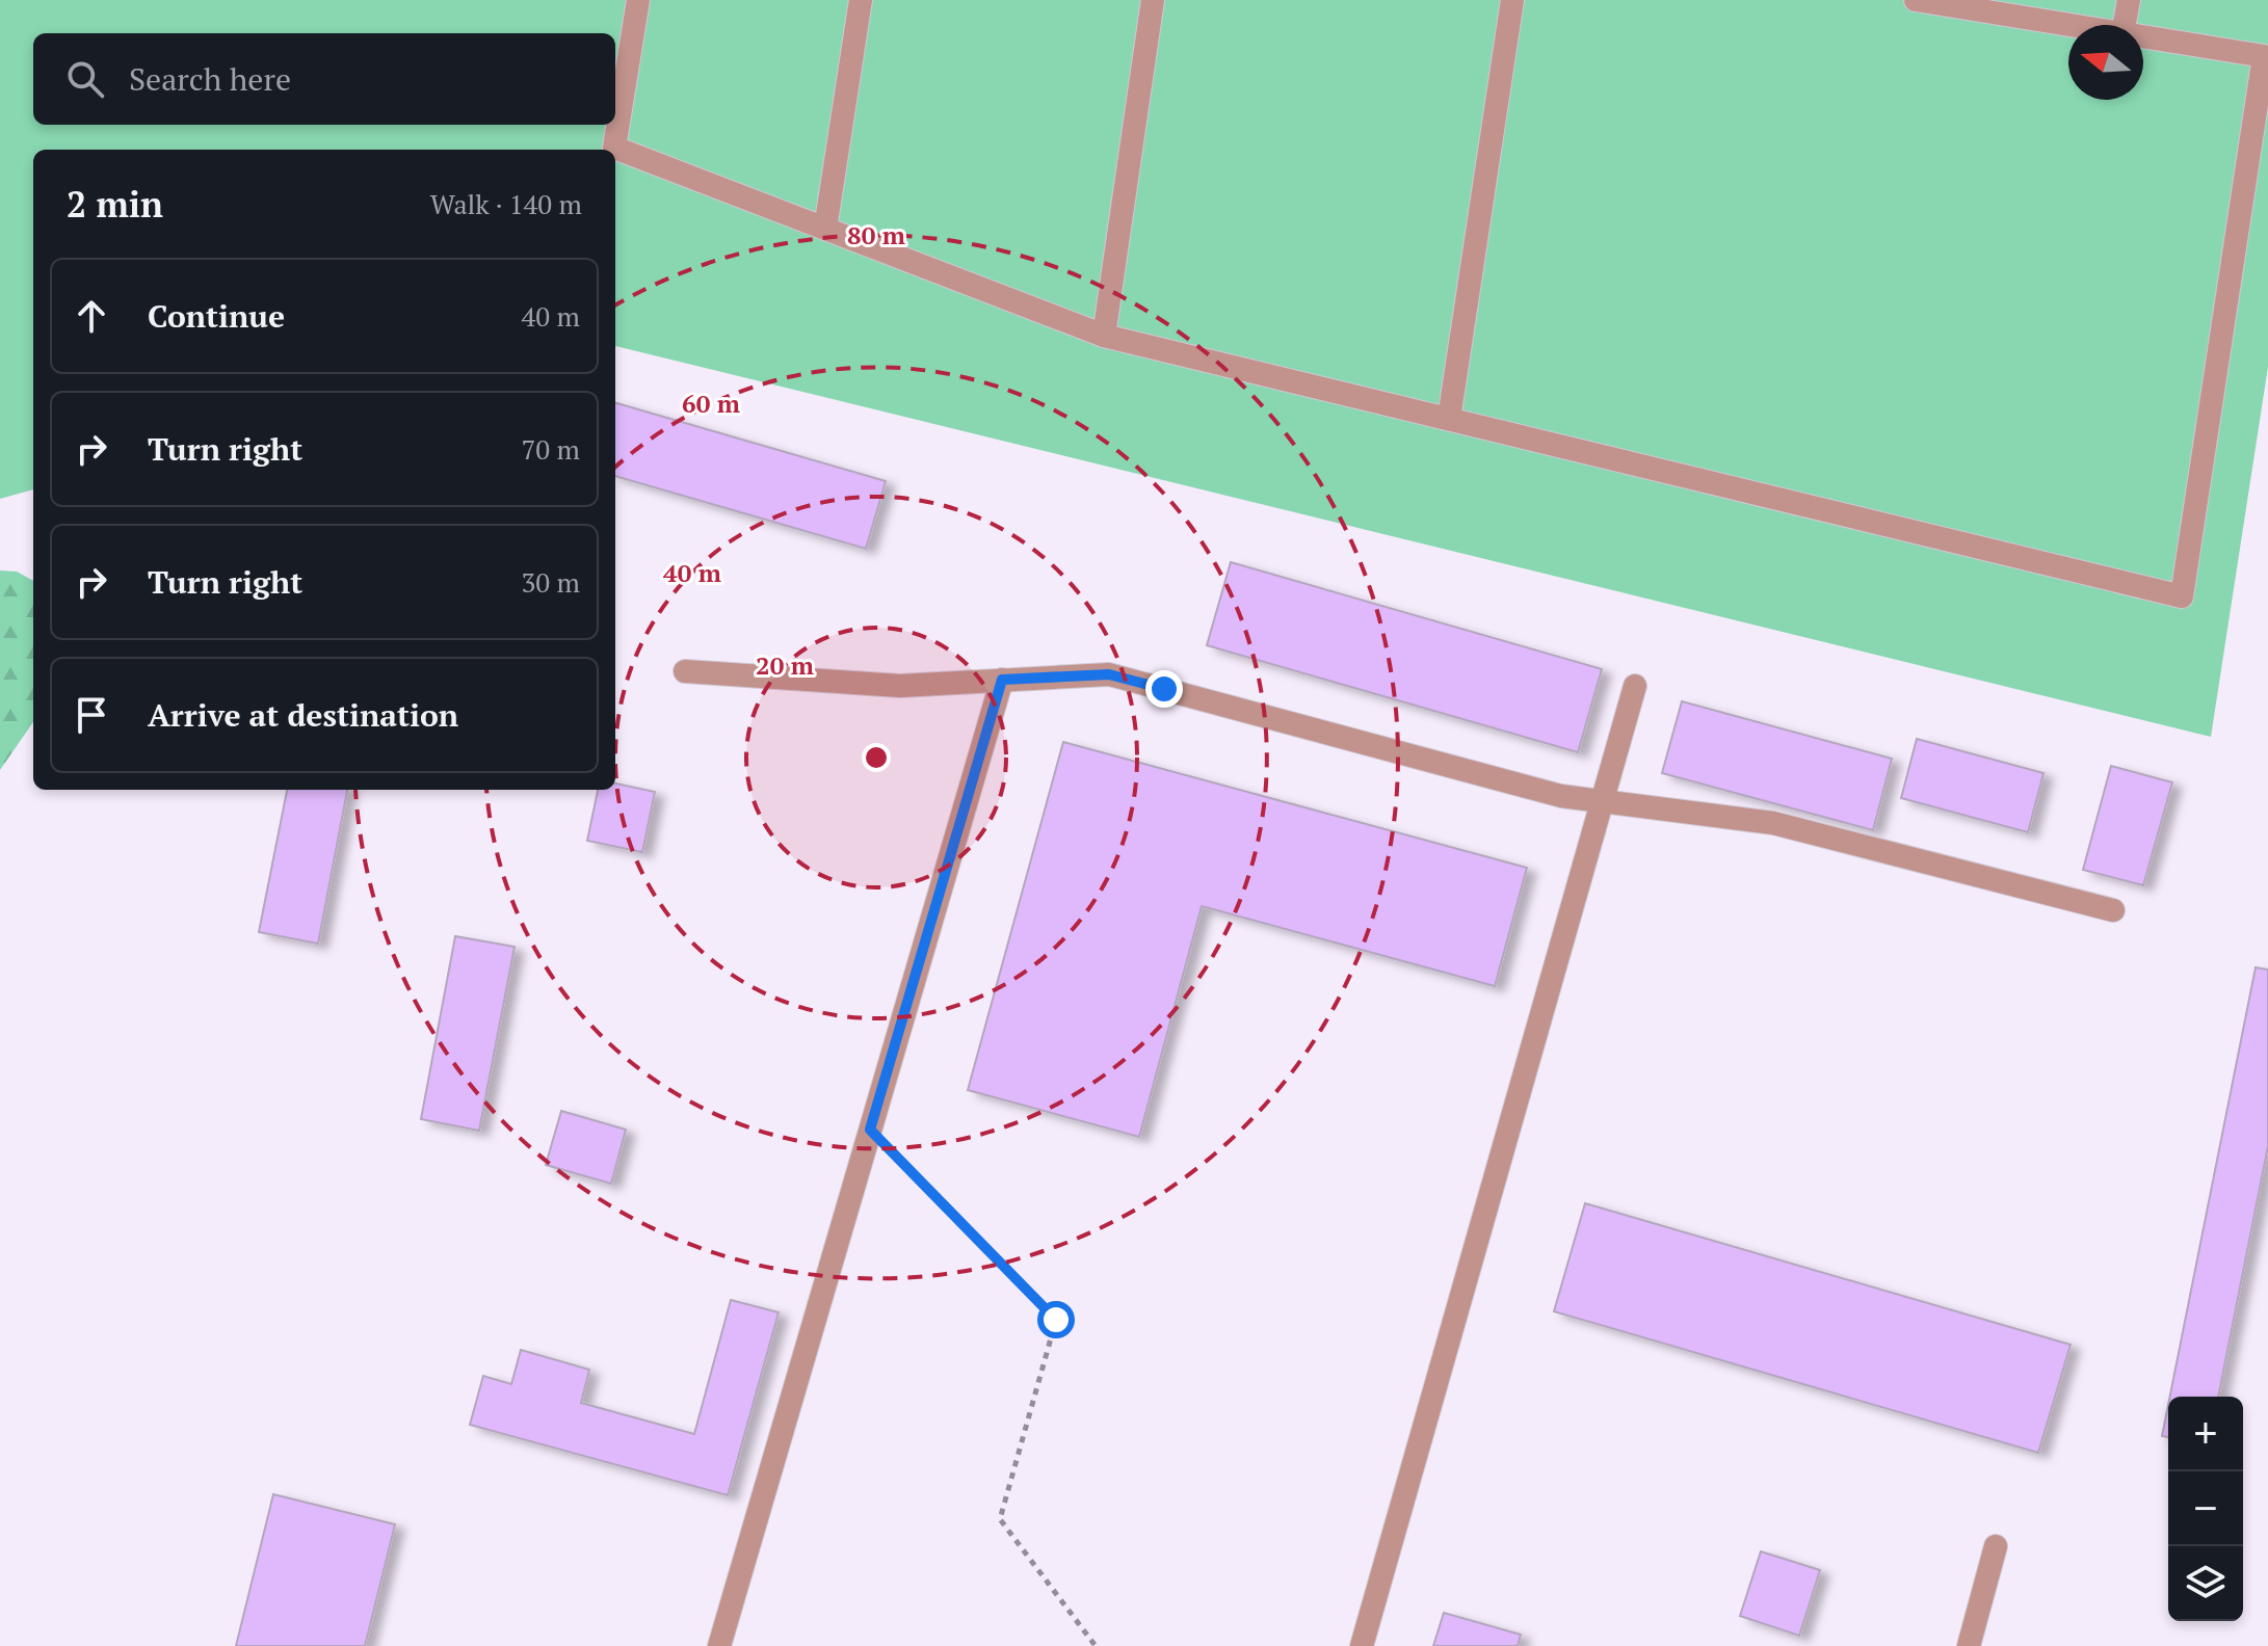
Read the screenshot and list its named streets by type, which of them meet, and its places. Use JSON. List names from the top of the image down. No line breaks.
{"north":"left","page":{"search":"Search here","heading":["2 min","Walk · 140 m"],"list":[["Continue","40 m"],["Turn right","70 m"],["Turn right","30 m"],"Arrive at destination"],"map_buttons":["+","−"]},"rings":["80 m","60 m","40 m","20 m"]}
